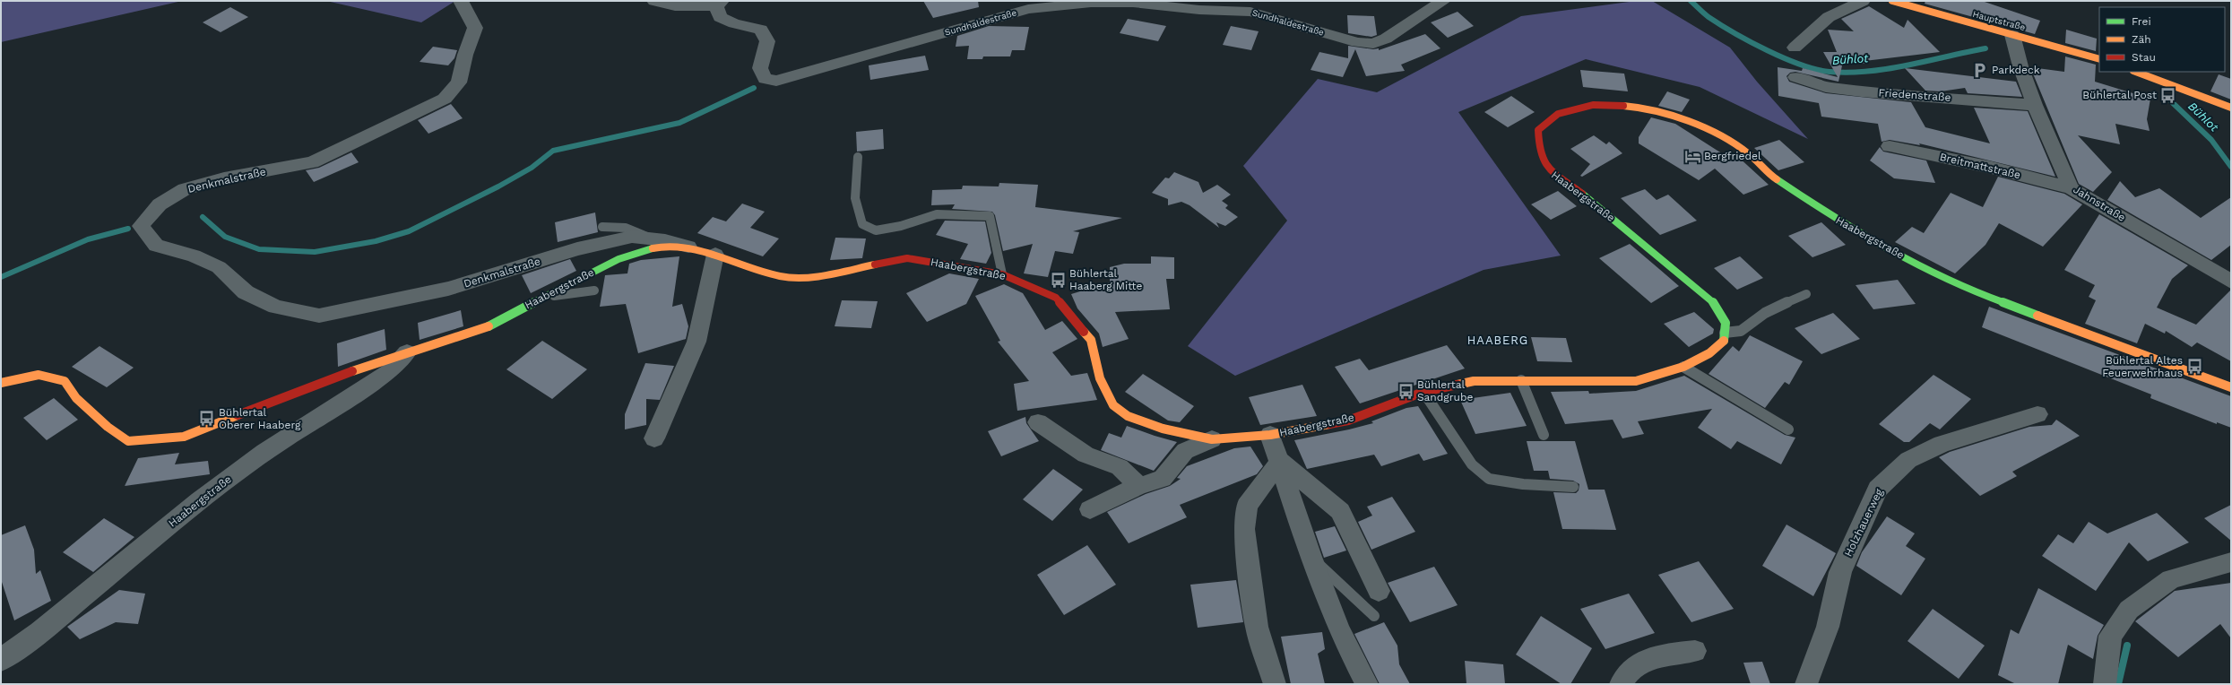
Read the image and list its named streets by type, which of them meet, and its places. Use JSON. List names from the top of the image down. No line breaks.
{"streets":{"street":["Hauptstraße","Sundhaldestraße","Friedenstraße","Breitmattstraße","Denkmalstraße","Haabergstraße","Jahnstraße","Holzhauerweg"]},"crossings":[["Hauptstraße","Jahnstraße"],["Friedenstraße","Jahnstraße"],["Breitmattstraße","Jahnstraße"],["Denkmalstraße","Haabergstraße"]],"districts":["HAABERG"],"water":["Bühlot"],"places":{"parking":["Parkdeck"],"bus stop":["Bühlertal Post","Bühlertal Haaberg Mitte","Bühlertal Altes Feuerwehrhaus","Bühlertal Sandgrube","Bühlertal Oberer Haaberg"],"hotel":["Bergfriedel"]},"legend":["Frei","Zäh","Stau"]}
